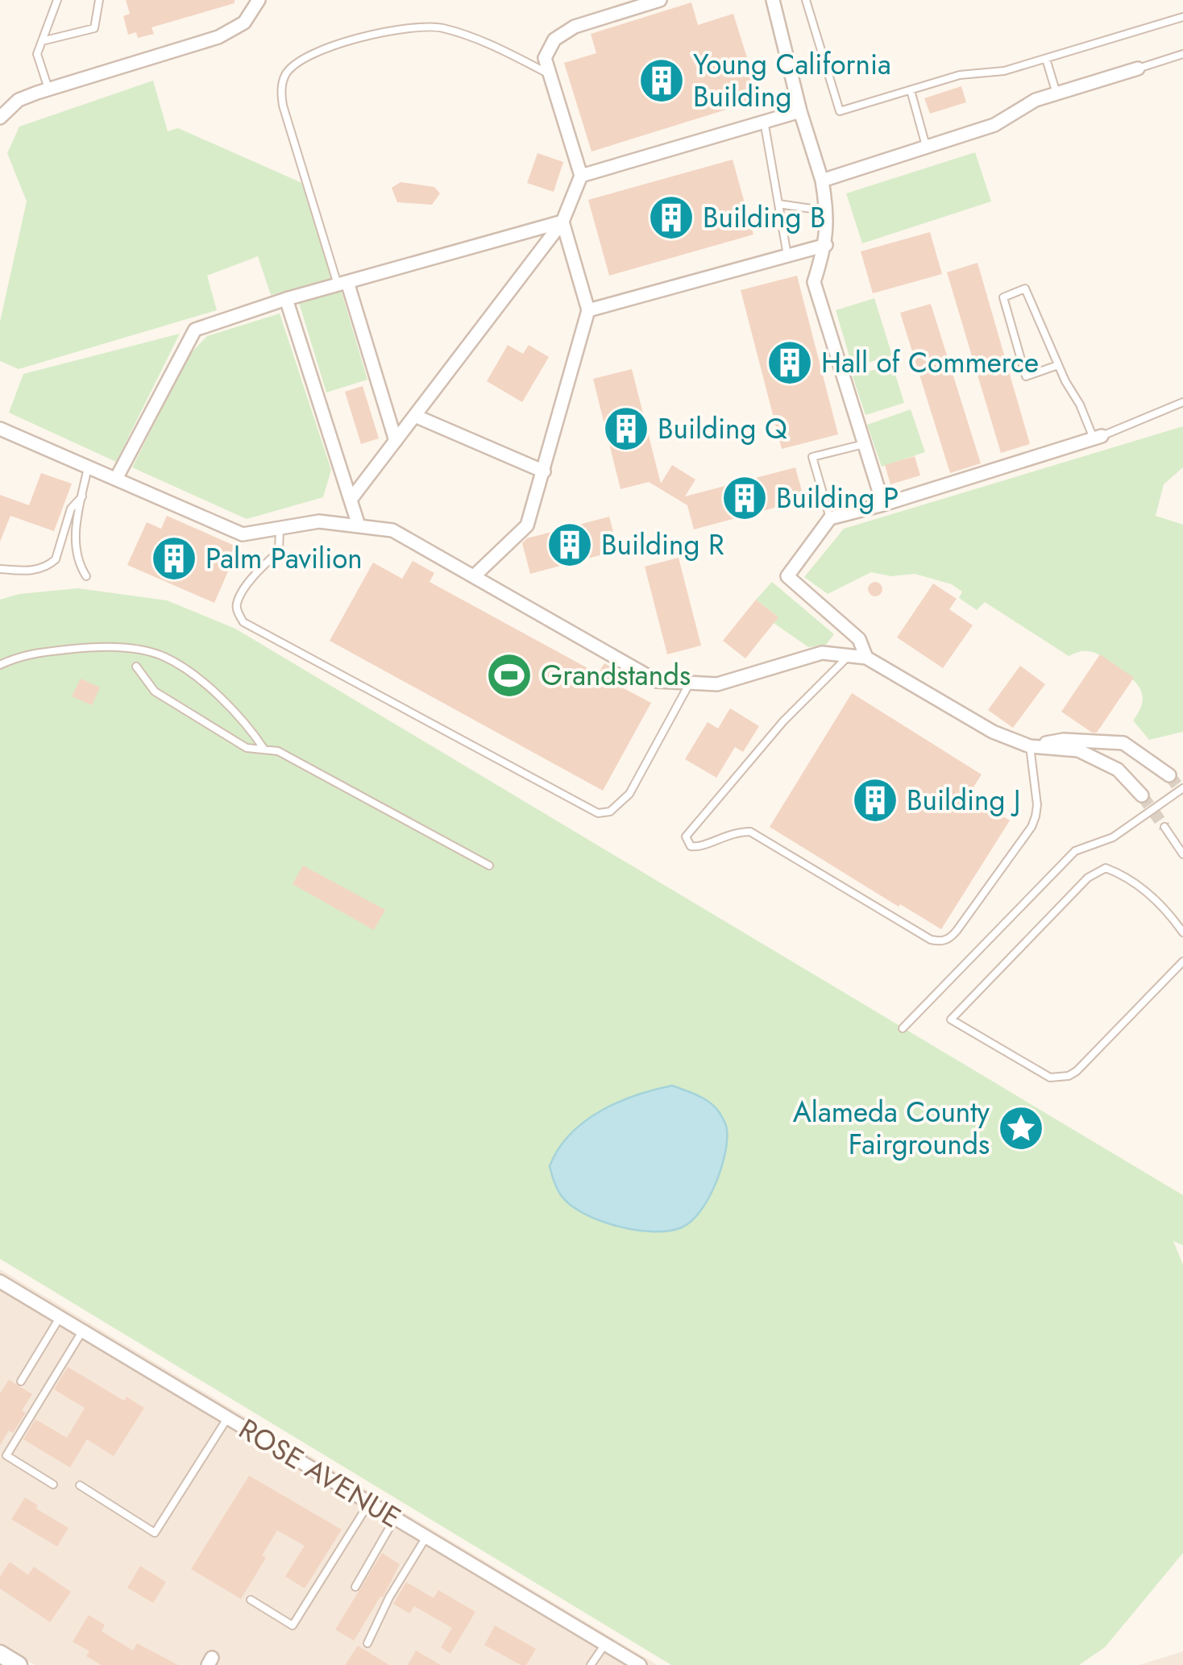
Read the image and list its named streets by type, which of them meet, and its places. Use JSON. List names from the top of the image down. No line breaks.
{"streets":{"street":["ROSE AVENUE"]},"places":{"building":["Young California Building","Building B","Hall of Commerce","Building Q","Building P","Building R","Palm Pavilion","Building J"],"sports":["Grandstands"],"place":["Alameda County Fairgrounds"]}}
